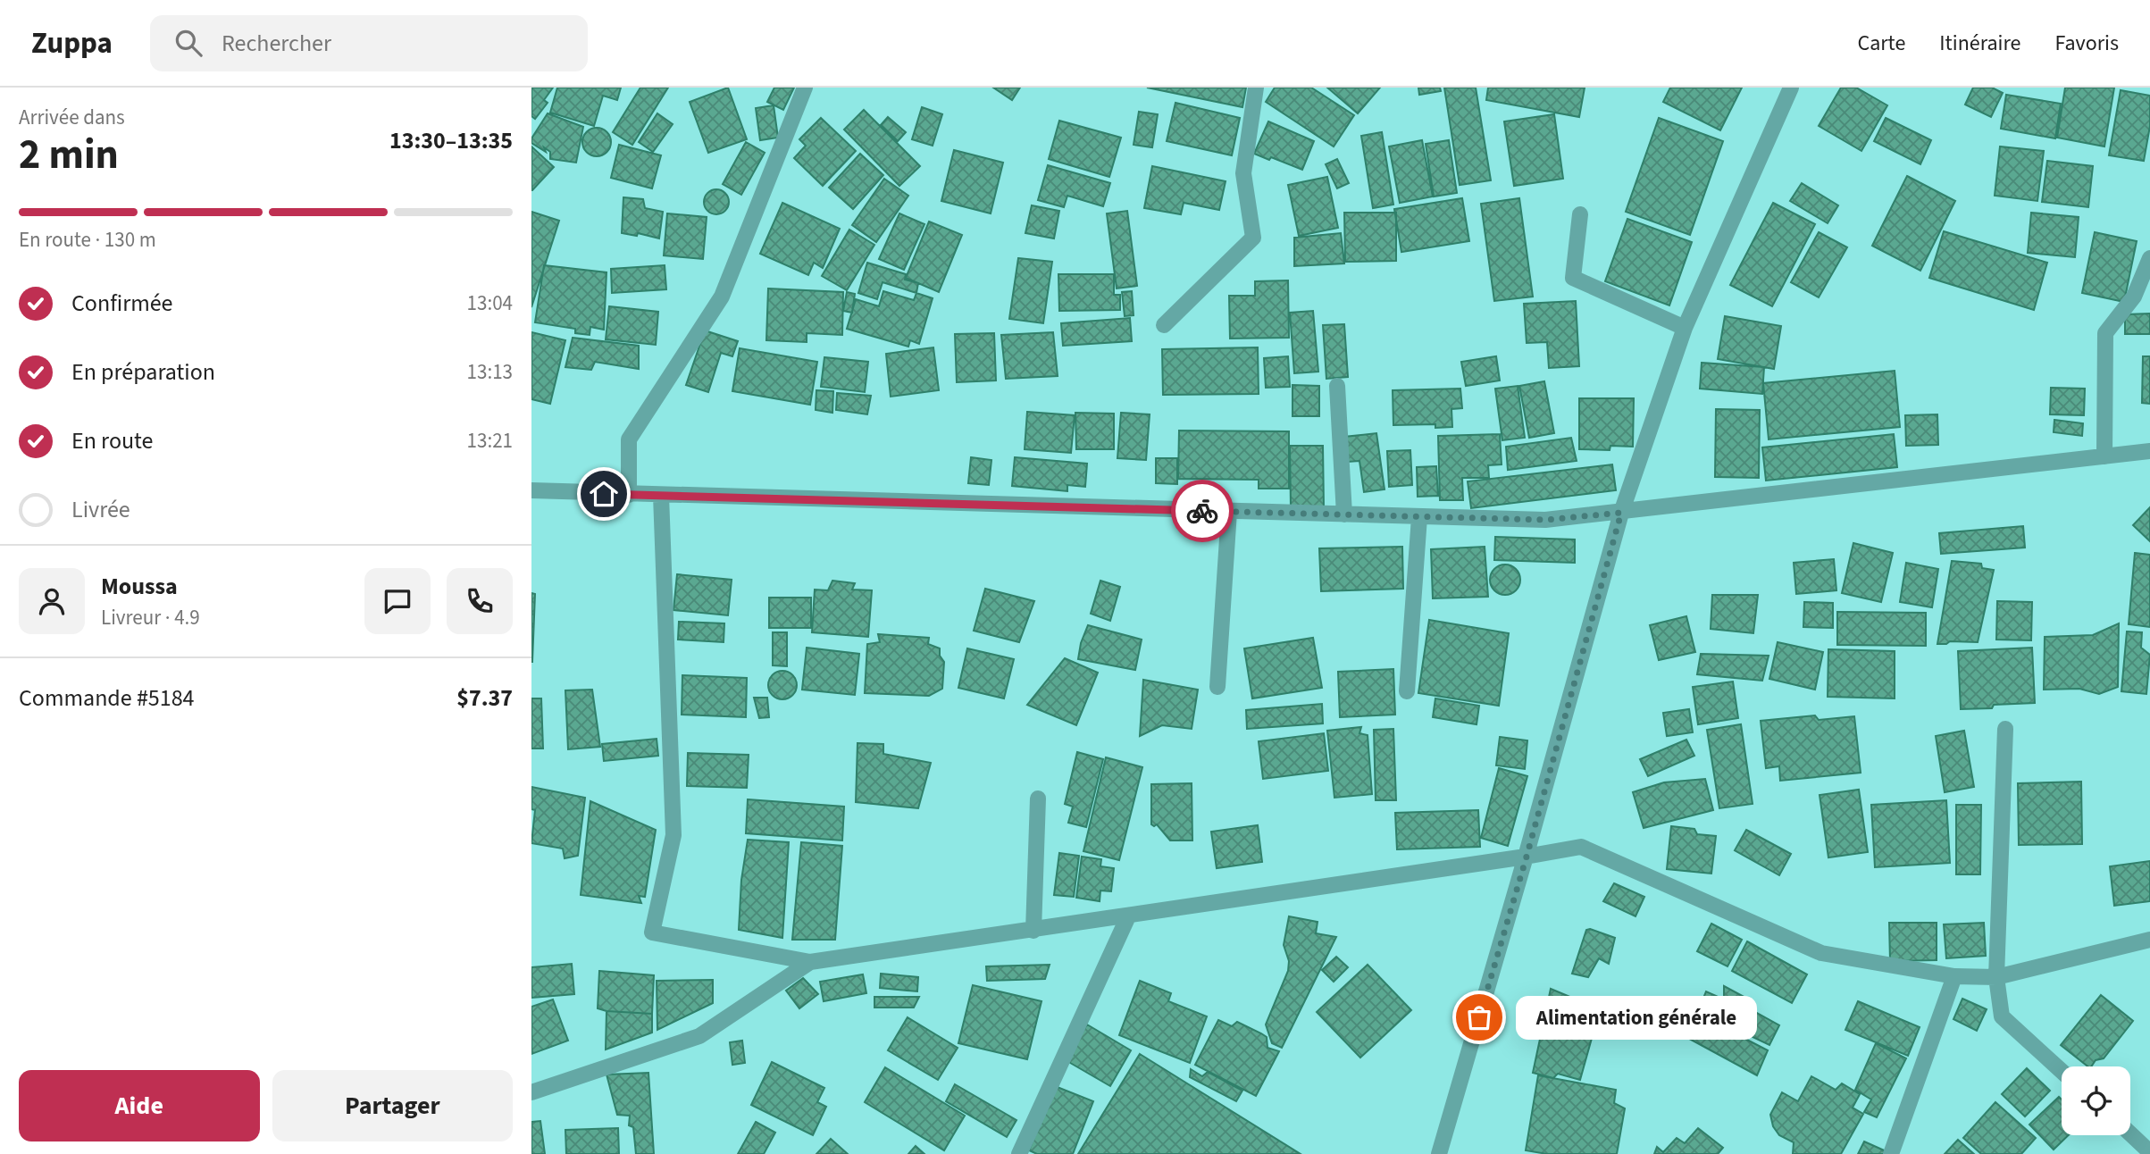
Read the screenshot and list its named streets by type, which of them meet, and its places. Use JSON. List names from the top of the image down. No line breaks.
{"places":["Alimentation générale"],"page":{"header":"Zuppa","search":"Rechercher","nav":["Carte","Itinéraire","Favoris"],"heading":["2 min","Arrivée dans","13:30–13:35"],"panel":["Moussa","Livreur · 4.9","Commande #5184","$7.37"],"bar":"En route · 130 m","list":[["Confirmée","13:04"],["En préparation","13:13"],["En route","13:21"],"Livrée"],"bubble":"Alimentation générale","buttons":["Aide","Partager"]}}
